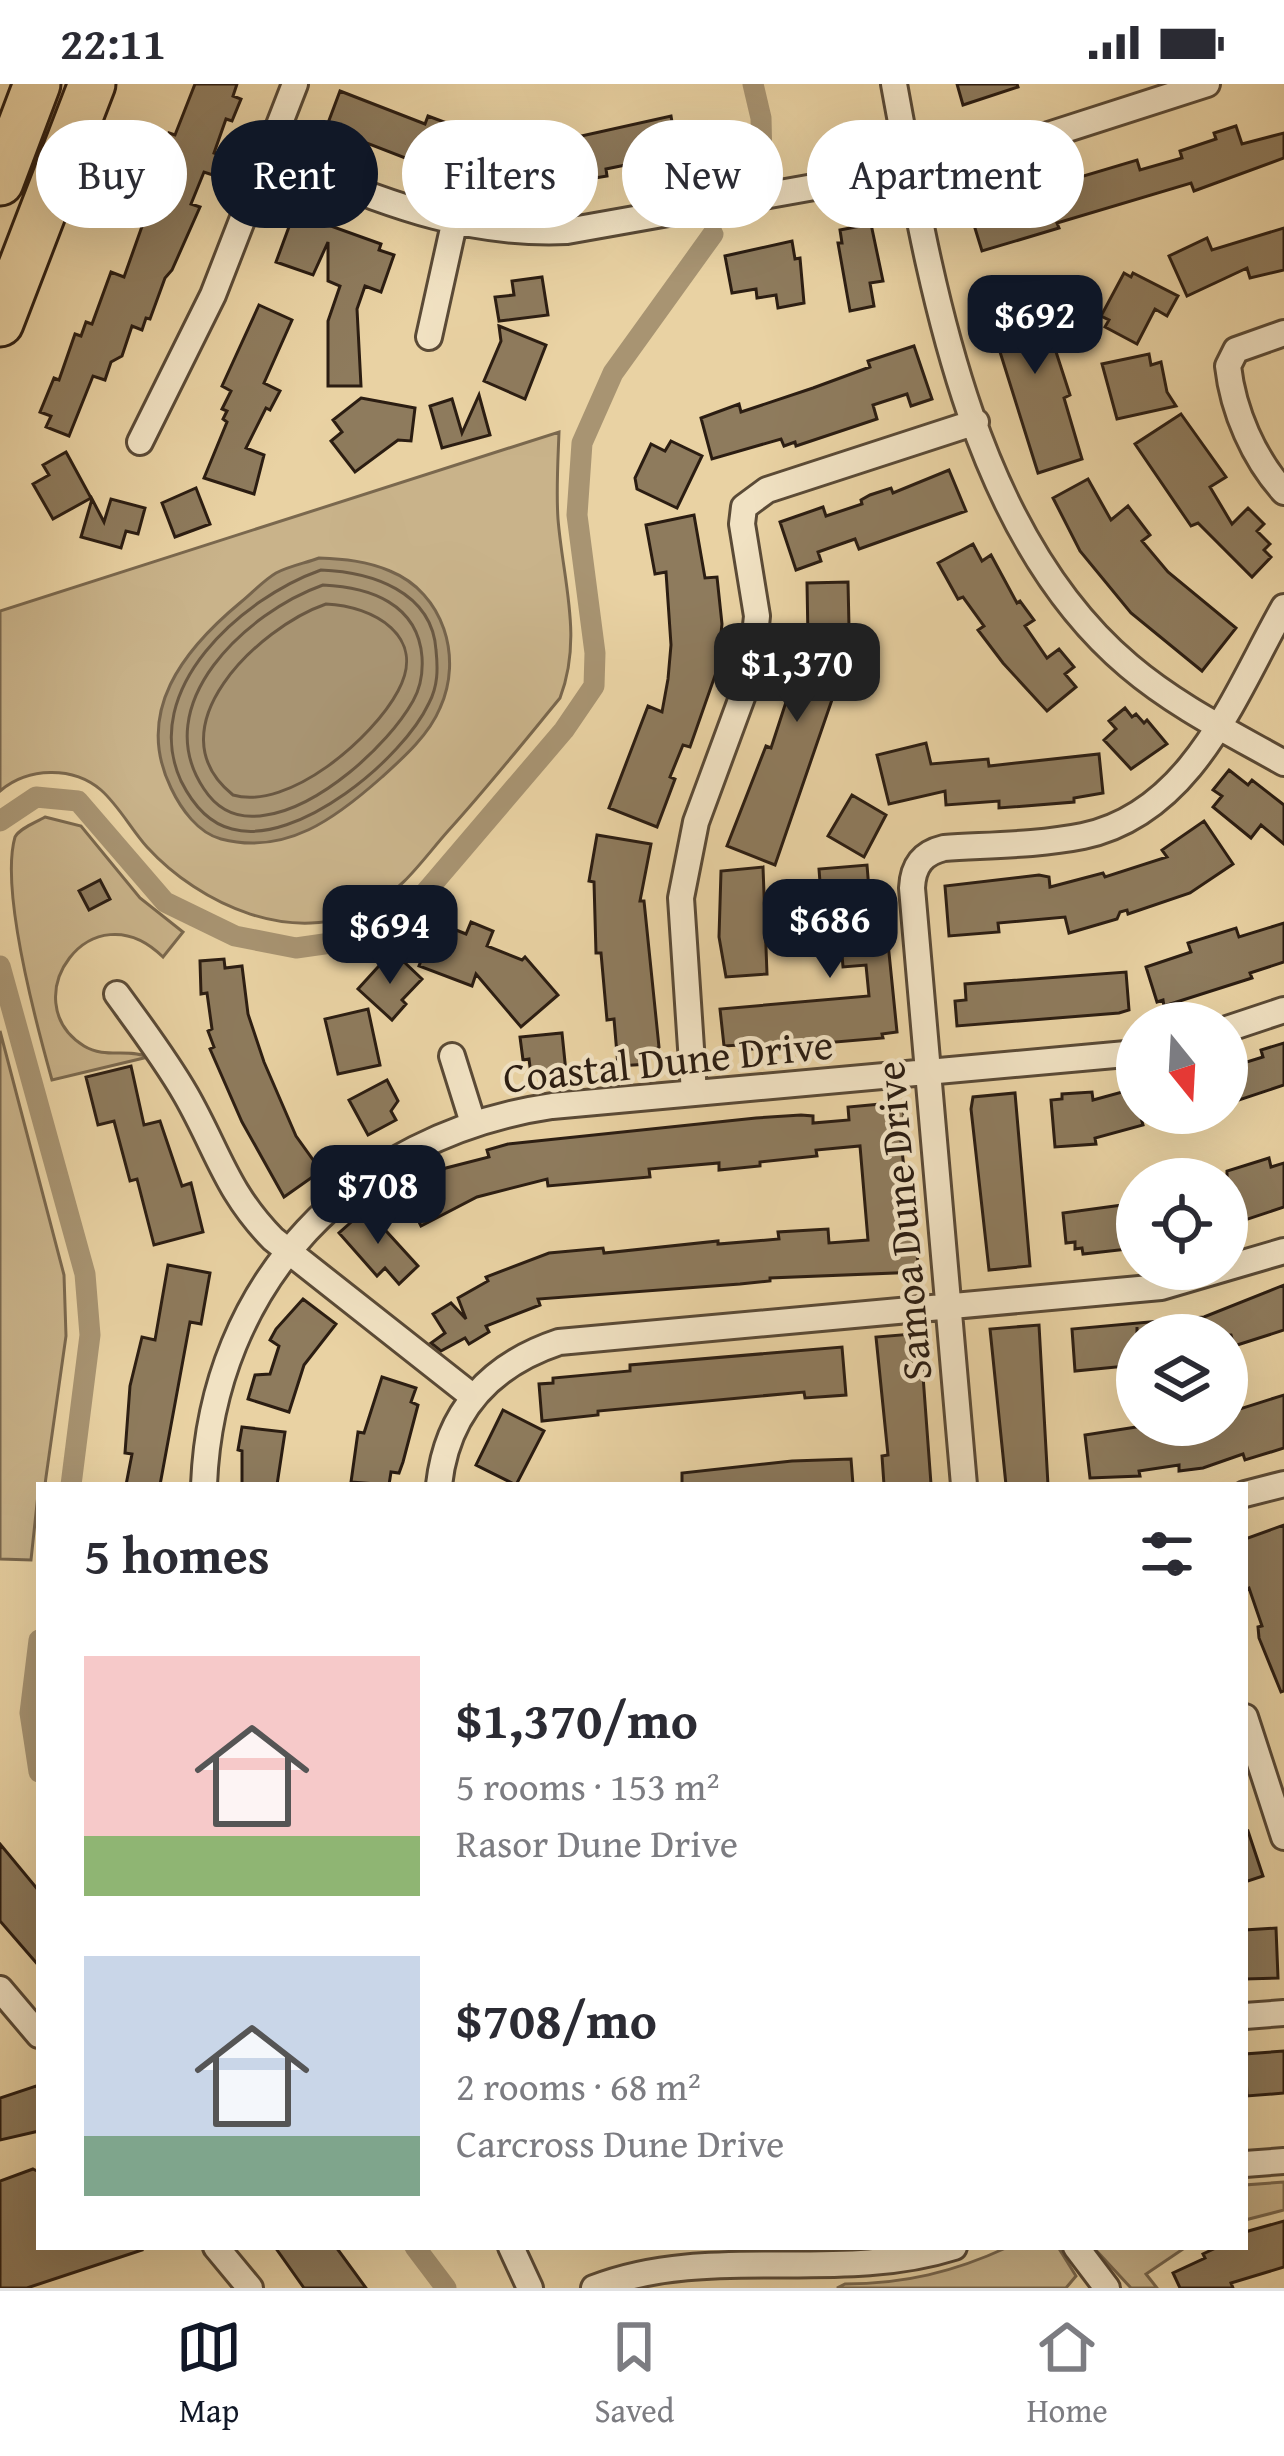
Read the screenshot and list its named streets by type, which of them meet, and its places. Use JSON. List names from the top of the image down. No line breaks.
{"streets":{"street":["Coastal Dune Drive","Samoa Dune Drive"]},"crossings":[["Coastal Dune Drive","Samoa Dune Drive"]],"north":"bottom","page":{"status":"22:11","chip":["Buy","Rent","Filters","New","Apartment"],"price":["$692","$1,370","$686","$694","$708"],"heading":"5 homes","list":[{"name":"$1,370/mo","note":"5 rooms · 153 m² · Rasor Dune Drive"},{"name":"$708/mo","note":"2 rooms · 68 m² · Carcross Dune Drive"}],"tabs":["Map","Saved","Home"]}}
